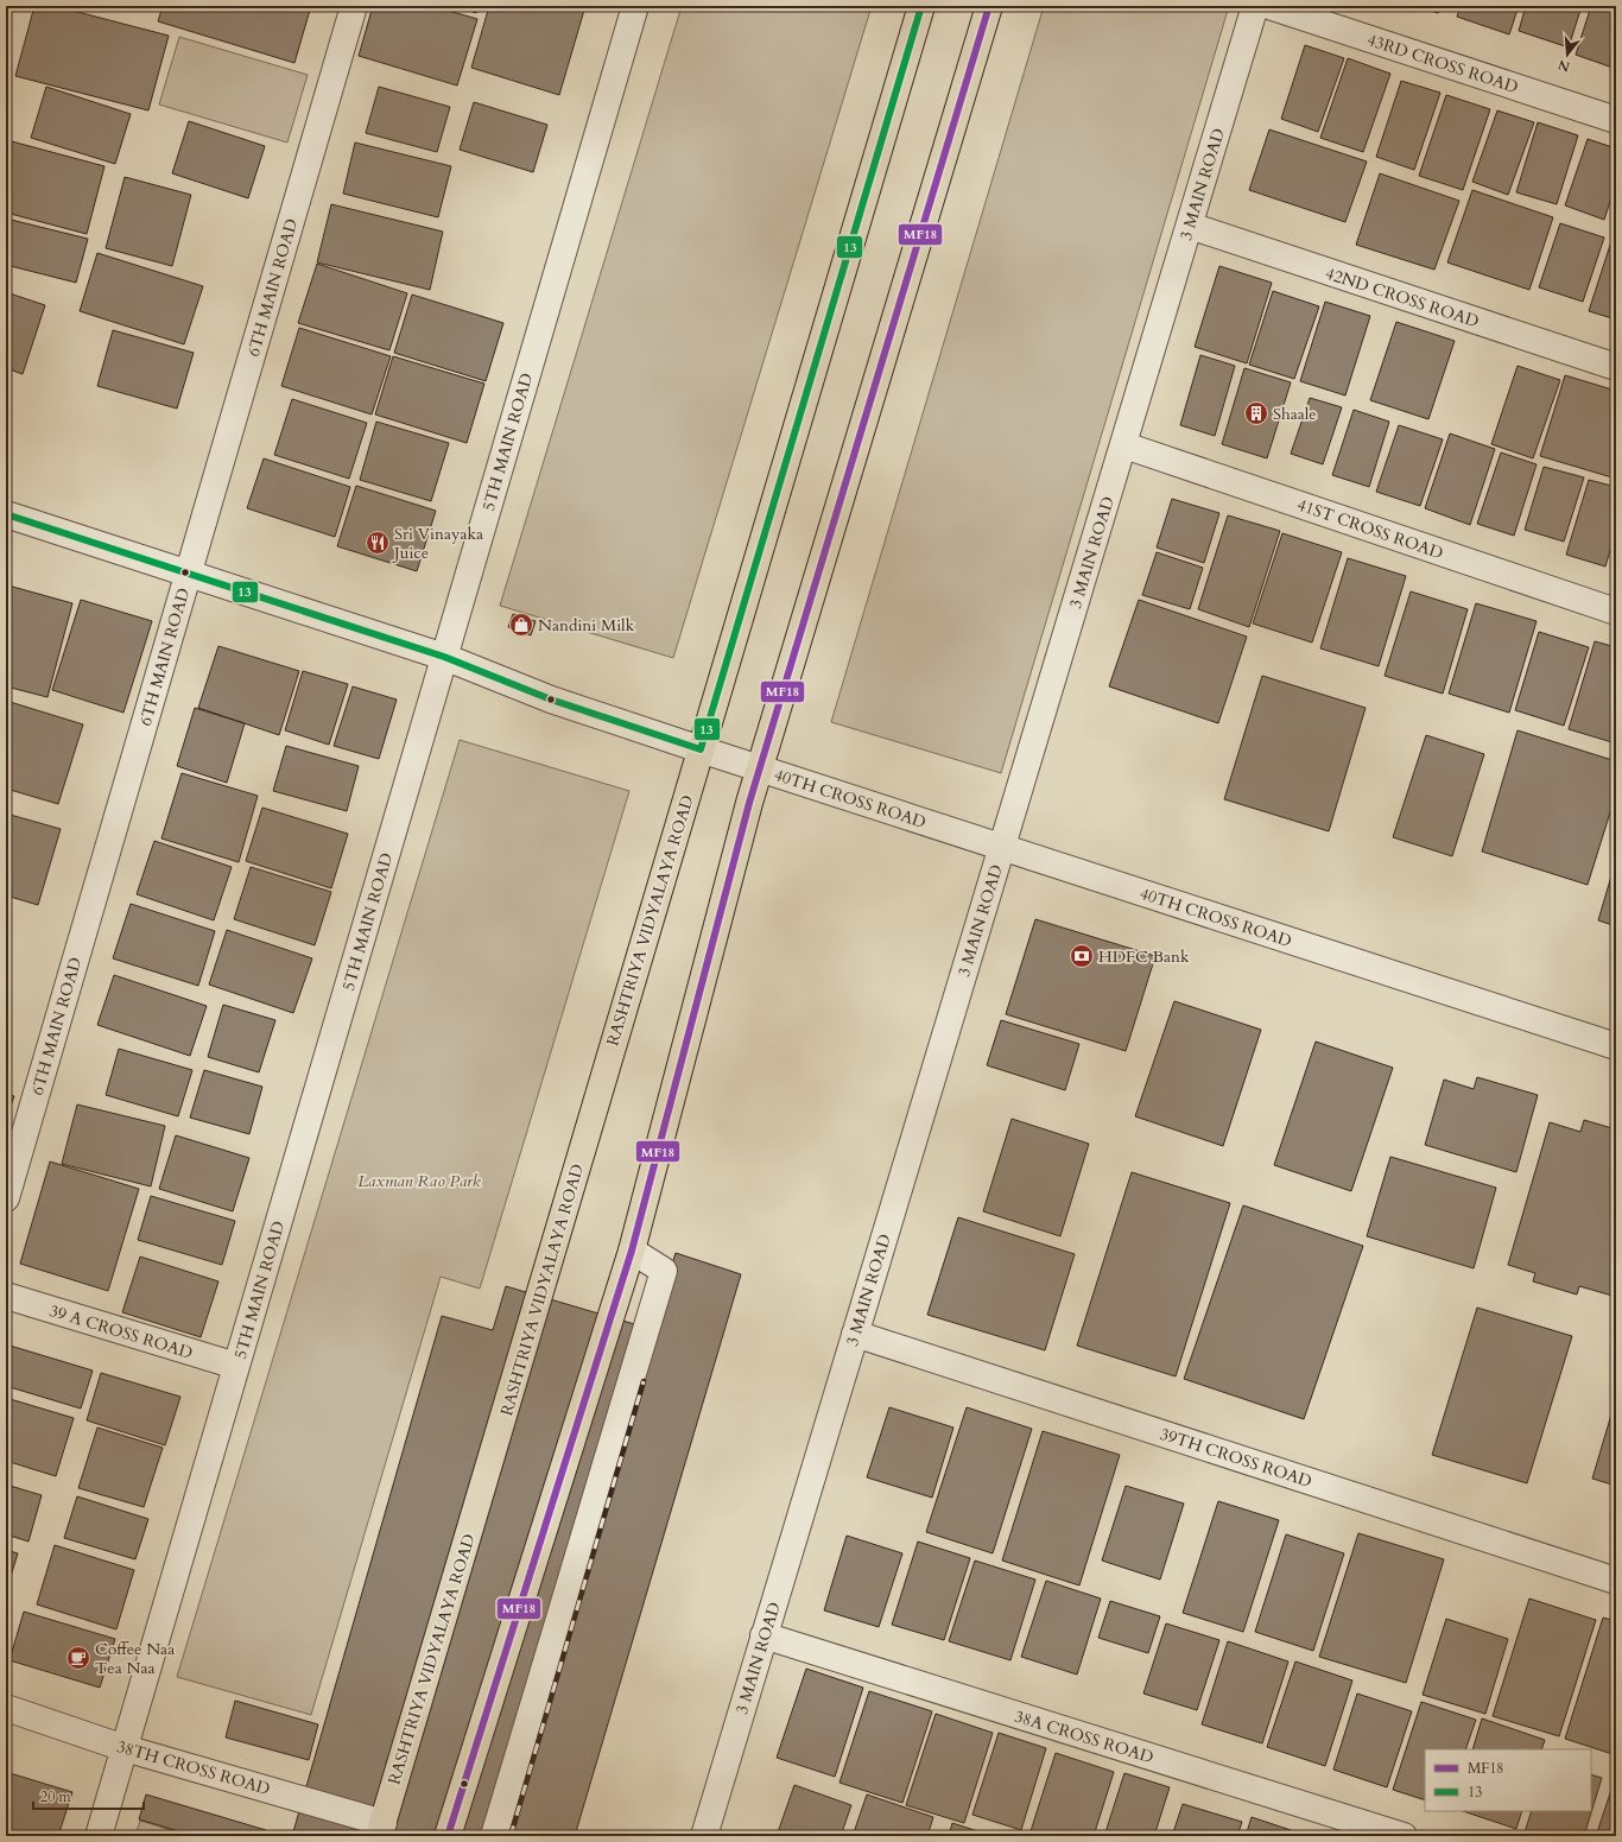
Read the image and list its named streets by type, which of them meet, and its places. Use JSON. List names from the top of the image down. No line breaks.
{"streets":{"main road":["RASHTRIYA VIDYALAYA ROAD"],"street":["43RD CROSS ROAD","3 MAIN ROAD","6TH MAIN ROAD","42ND CROSS ROAD","5TH MAIN ROAD","41ST CROSS ROAD","40TH CROSS ROAD","39 A CROSS ROAD","39TH CROSS ROAD","38A CROSS ROAD","38TH CROSS ROAD"]},"crossings":[["3 MAIN ROAD","42ND CROSS ROAD"],["3 MAIN ROAD","41ST CROSS ROAD"],["3 MAIN ROAD","40TH CROSS ROAD"],["3 MAIN ROAD","39TH CROSS ROAD"],["3 MAIN ROAD","38A CROSS ROAD"],["6TH MAIN ROAD","40TH CROSS ROAD"],["5TH MAIN ROAD","40TH CROSS ROAD"],["5TH MAIN ROAD","39 A CROSS ROAD"],["5TH MAIN ROAD","38TH CROSS ROAD"],["40TH CROSS ROAD","RASHTRIYA VIDYALAYA ROAD"],["RASHTRIYA VIDYALAYA ROAD","38TH CROSS ROAD"]],"parks":["Laxman Rao Park"],"places":{"building":["Shaale"],"restaurant":["Sri Vinayaka Juice"],"shop":["Nandini Milk"],"bank":["HDFC Bank"],"cafe":["Coffee Naa Tea Naa"]},"lines":["transit line MF18","transit line 13"],"legend":["MF18","13"],"scale_bar":"20 m","north":"bottom"}
